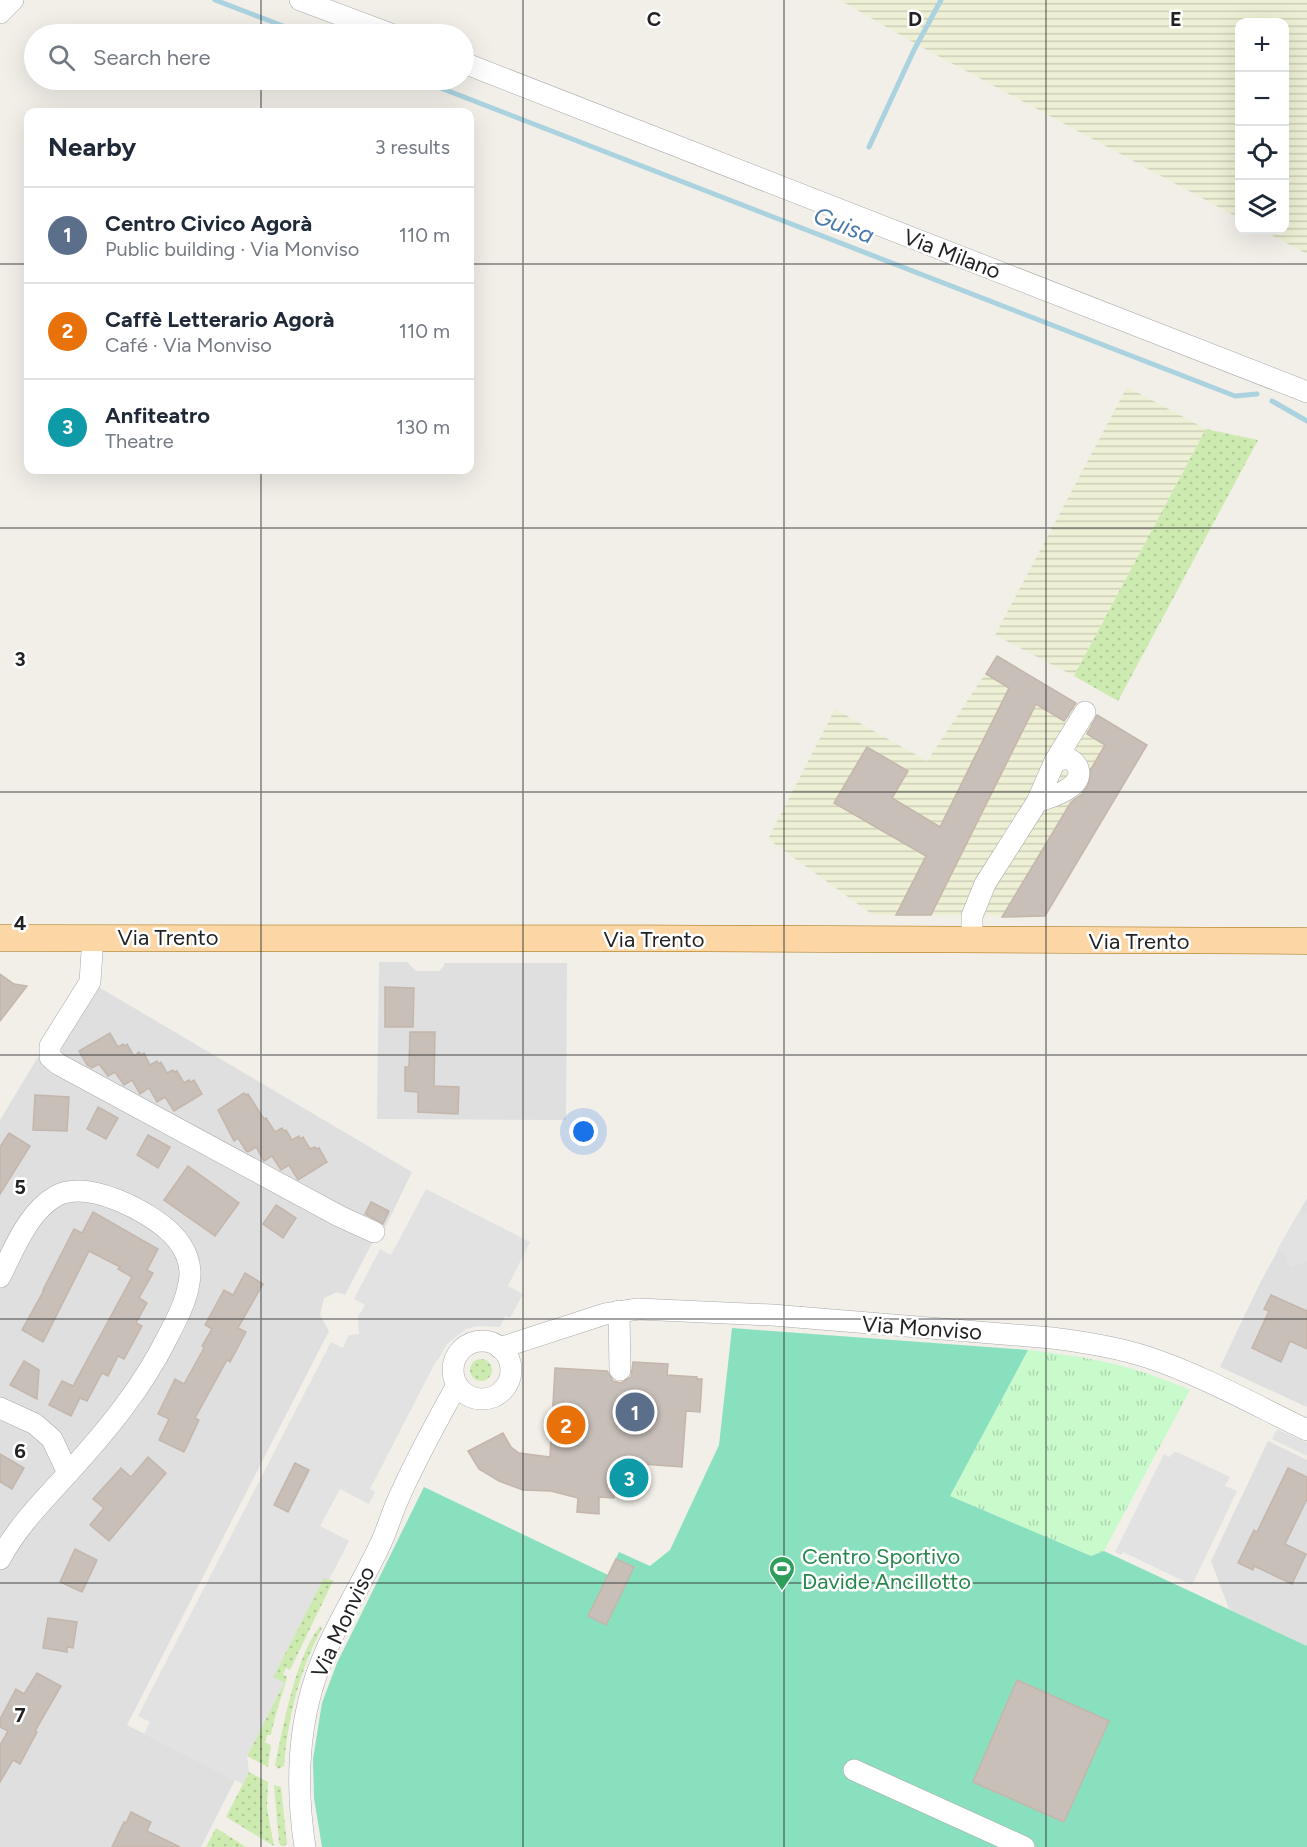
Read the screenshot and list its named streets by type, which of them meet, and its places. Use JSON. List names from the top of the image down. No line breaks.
{"streets":{"main road":["Via Trento"],"street":["Via Milano","Via Monviso"]},"water":["Guisa"],"places":{"sports":["Centro Sportivo Davide Ancillotto"]},"page":{"map_buttons":["+","−"],"search":"Search here","heading":["Nearby","3 results"],"list":[{"mark":"1","name":"Centro Civico Agorà","note":"Public building · Via Monviso","value":"110 m"},{"mark":"2","name":"Caffè Letterario Agorà","note":"Café · Via Monviso","value":"110 m"},{"mark":"3","name":"Anfiteatro","note":"Theatre","value":"130 m"}],"pins":["1","2","3"]},"grid":{"columns":["C","D","E"],"rows":["3","4","5","6","7"]}}
